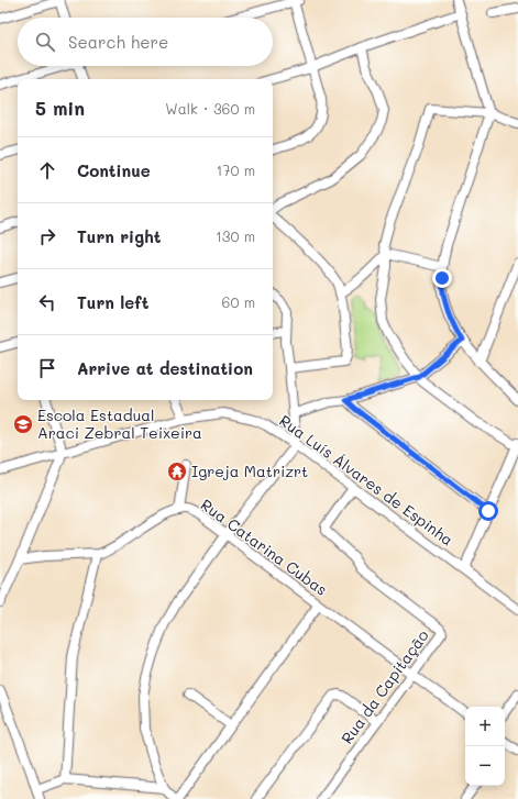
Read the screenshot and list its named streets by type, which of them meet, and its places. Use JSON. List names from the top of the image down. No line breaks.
{"streets":{"street":["Rua Luís Álvares de Espinha","Rua Catarina Cubas","Rua da Capitação"]},"crossings":[["Rua Luís Álvares de Espinha","Rua da Capitação"],["Rua Catarina Cubas","Rua da Capitação"]],"places":{"school or university":["Escola Estadual Araci Zebral Teixeira"],"temple":["Igreja Matrizrt"]},"page":{"search":"Search here","heading":["5 min","Walk · 360 m"],"list":[["Continue","170 m"],["Turn right","130 m"],["Turn left","60 m"],"Arrive at destination"],"map_buttons":["+","−"]}}
